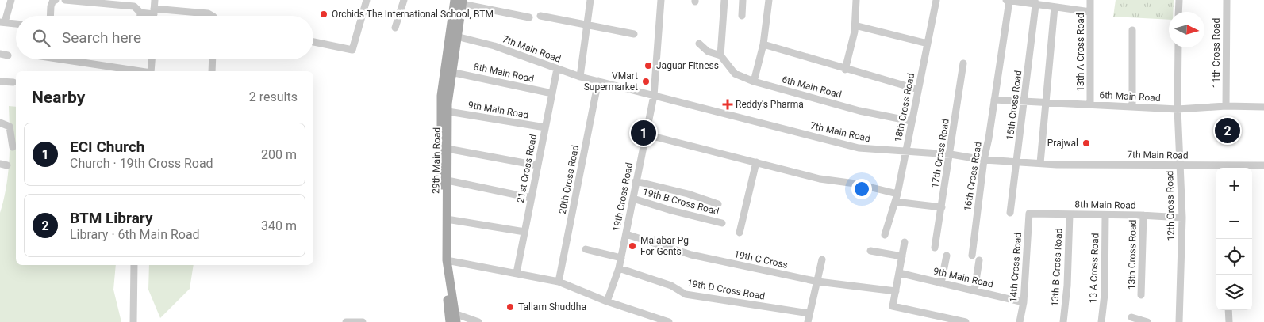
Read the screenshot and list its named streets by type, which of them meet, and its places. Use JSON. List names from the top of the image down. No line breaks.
{"streets":{"main road":["29th Main Road"],"street":["7th Main Road","13th A Cross Road","11th Cross Road","8th Main Road","6th Main Road","15th Cross Road","18th Cross Road","9th Main Road","17th Cross Road","21st Cross Road","16th Cross Road","20th Cross Road","19th Cross Road","19th B Cross Road","12th Cross Road","13th Cross Road","19th C Cross","14th Cross Road","13th B Cross Road","13 A Cross Road","19th D Cross Road"]},"crossings":[["7th Main Road","15th Cross Road"],["7th Main Road","18th Cross Road"],["7th Main Road","17th Cross Road"],["7th Main Road","29th Main Road"],["7th Main Road","21st Cross Road"],["7th Main Road","16th Cross Road"],["7th Main Road","20th Cross Road"],["7th Main Road","19th Cross Road"],["7th Main Road","12th Cross Road"],["13th A Cross Road","6th Main Road"],["11th Cross Road","6th Main Road"],["8th Main Road","29th Main Road"],["8th Main Road","21st Cross Road"],["8th Main Road","12th Cross Road"],["8th Main Road","13th Cross Road"],["8th Main Road","14th Cross Road"],["8th Main Road","13th B Cross Road"],["8th Main Road","13 A Cross Road"],["6th Main Road","15th Cross Road"],["6th Main Road","18th Cross Road"],["6th Main Road","16th Cross Road"],["6th Main Road","12th Cross Road"],["9th Main Road","29th Main Road"],["9th Main Road","21st Cross Road"],["9th Main Road","14th Cross Road"],["19th Cross Road","19th B Cross Road"],["19th Cross Road","19th C Cross"],["19th Cross Road","19th D Cross Road"]],"places":{"other":["Orchids The International School, BTM","Jaguar Fitness","VMart Supermarket","Prajwal","Malabar Pg For Gents","Tallam Shuddha"],"health":["Reddy's Pharma"]},"north":"right","page":{"search":"Search here","heading":["Nearby","2 results"],"pins":["2","1"],"list":[{"mark":"1","name":"ECI Church","note":"Church · 19th Cross Road","value":"200 m"},{"mark":"2","name":"BTM Library","note":"Library · 6th Main Road","value":"340 m"}],"map_buttons":["+","−"]}}
